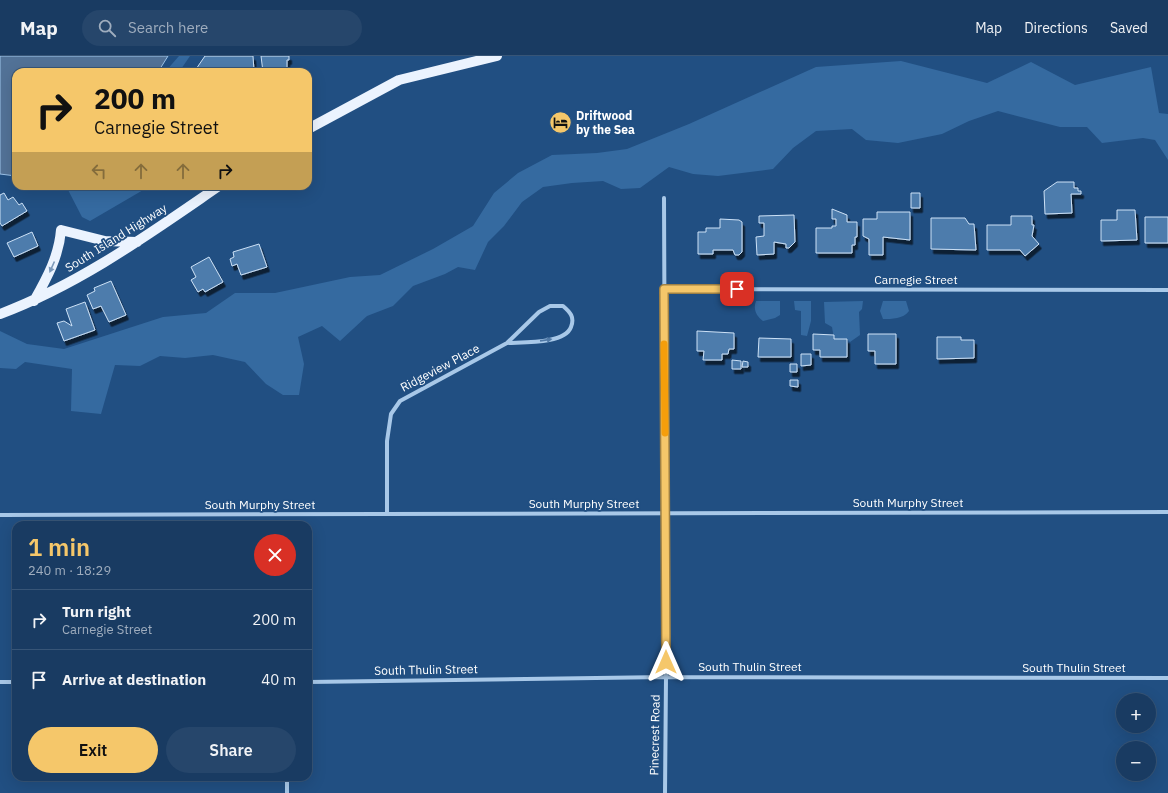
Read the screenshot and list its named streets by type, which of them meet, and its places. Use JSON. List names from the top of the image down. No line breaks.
{"streets":{"main road":["South Island Highway"],"street":["Carnegie Street","Ridgeview Place","South Murphy Street","South Thulin Street","Pinecrest Road"]},"crossings":[["Carnegie Street","Pinecrest Road"],["Ridgeview Place","South Murphy Street"],["South Murphy Street","Pinecrest Road"],["South Thulin Street","Pinecrest Road"]],"places":{"hotel":["Driftwood by the Sea"]},"page":{"header":"Map","search":"Search here","nav":["Map","Directions","Saved"],"turn":["200 m","Carnegie Street"],"heading":["1 min","240 m · 18:29"],"list":[{"name":"Turn right","note":"Carnegie Street","value":"200 m"},{"name":"Arrive at destination","value":"40 m"}],"map_buttons":["+","−"],"buttons":["Exit","Share"]}}
